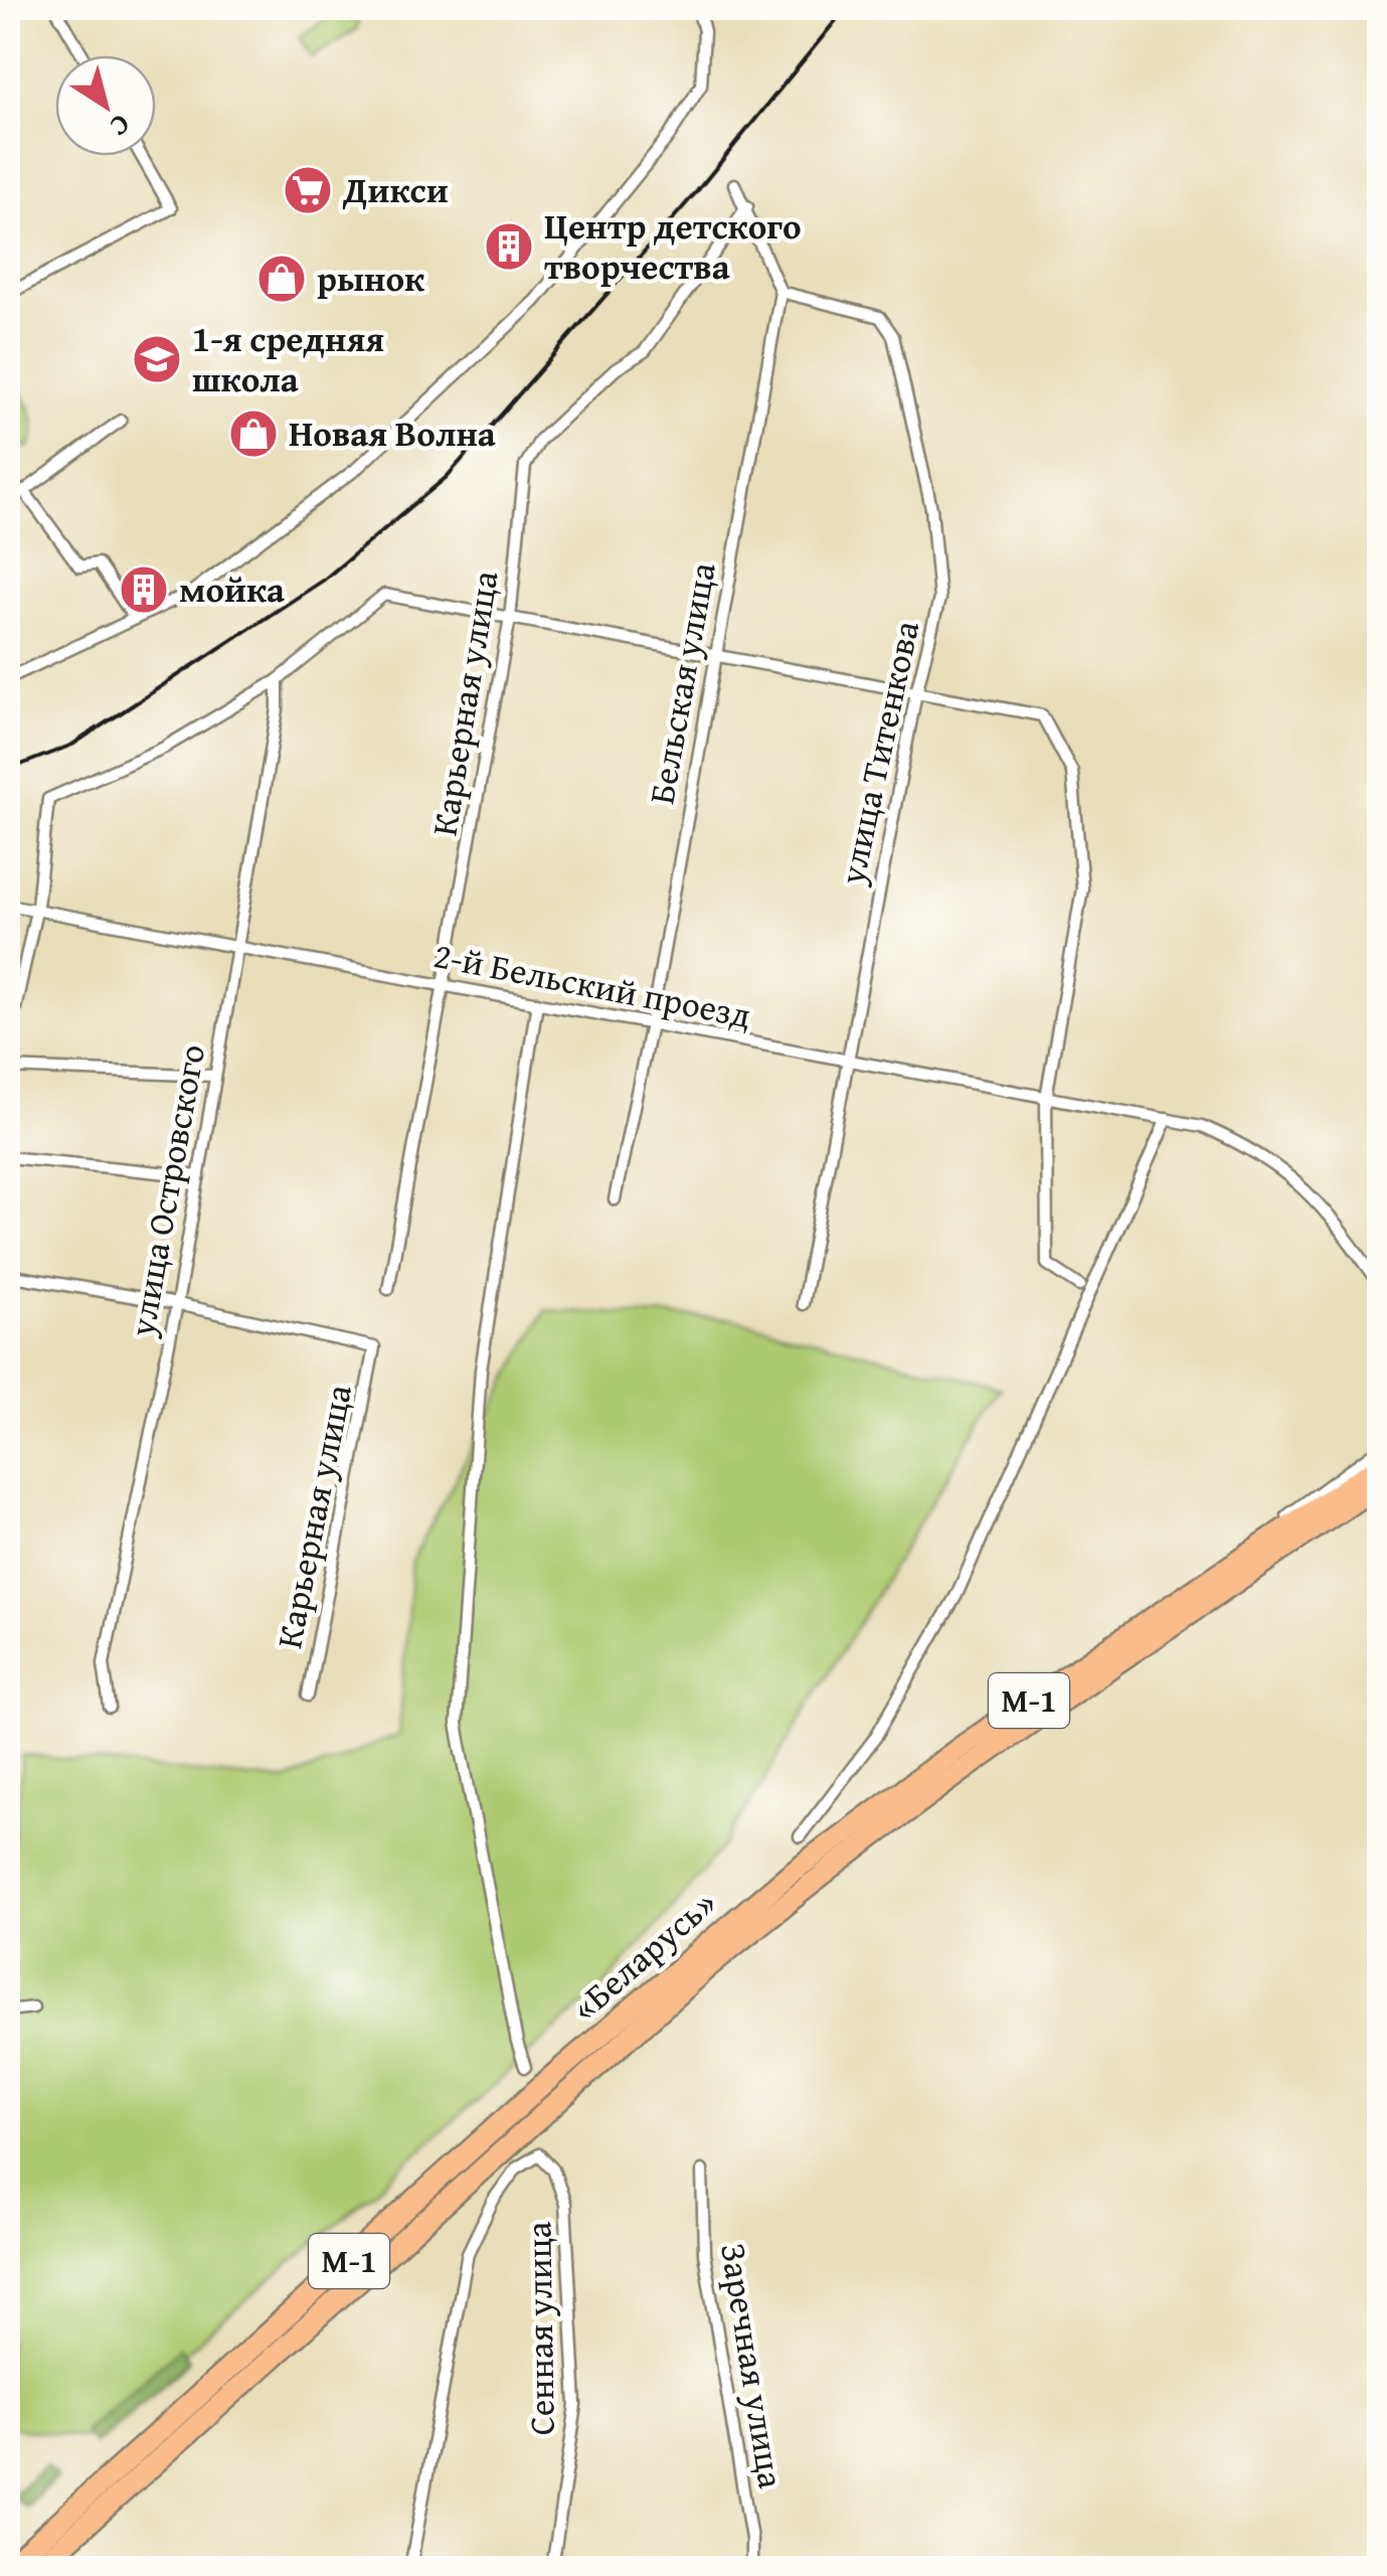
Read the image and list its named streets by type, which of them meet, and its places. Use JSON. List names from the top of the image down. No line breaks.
{"streets":{"highway":["М-1","«Беларусь»"],"street":["Бельская улица","Карьерная улица","улица Титенкова","2-й Бельский проезд","улица Островского","Сенная улица","Заречная улица"]},"crossings":[["Бельская улица","улица Титенкова"],["Бельская улица","2-й Бельский проезд"],["Карьерная улица","2-й Бельский проезд"],["Карьерная улица","улица Островского"],["улица Титенкова","2-й Бельский проезд"],["2-й Бельский проезд","улица Островского"]],"places":{"supermarket":["Дикси"],"building":["Центр детского творчества","мойка"],"shop":["рынок","Новая Волна"],"school or university":["1-я средняя школа"]},"north":"bottom right"}
